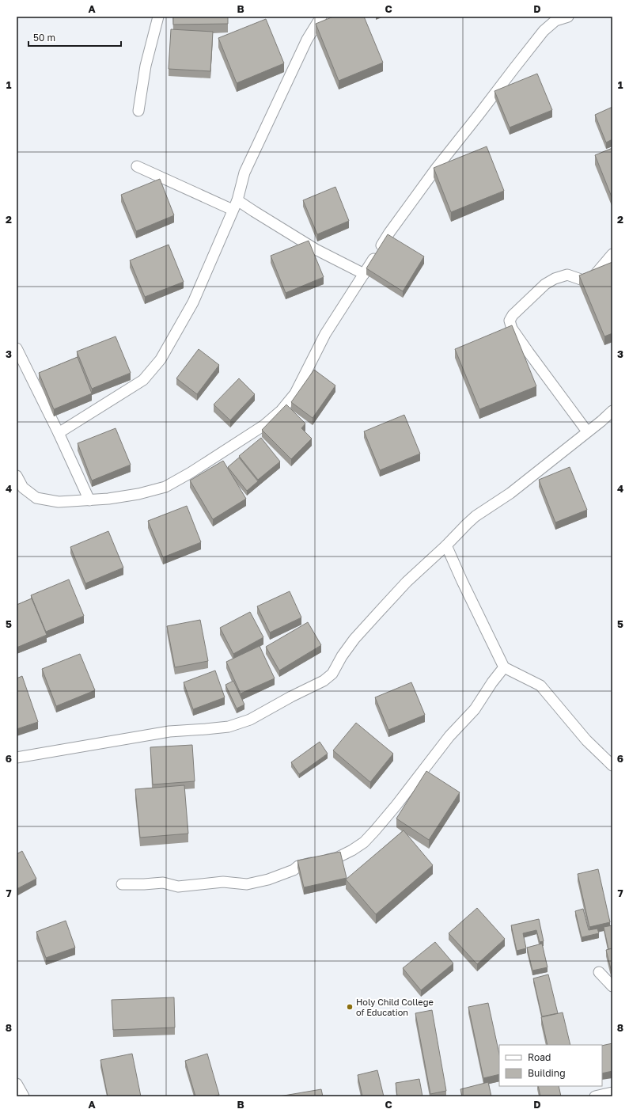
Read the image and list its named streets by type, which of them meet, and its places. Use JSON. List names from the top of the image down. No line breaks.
{"places":["Holy Child College of Education"],"legend":["Road","Building"],"scale_bar":"50 m","grid":{"columns":["A","B","C","D"],"rows":["1","2","3","4","5","6","7","8"]}}
